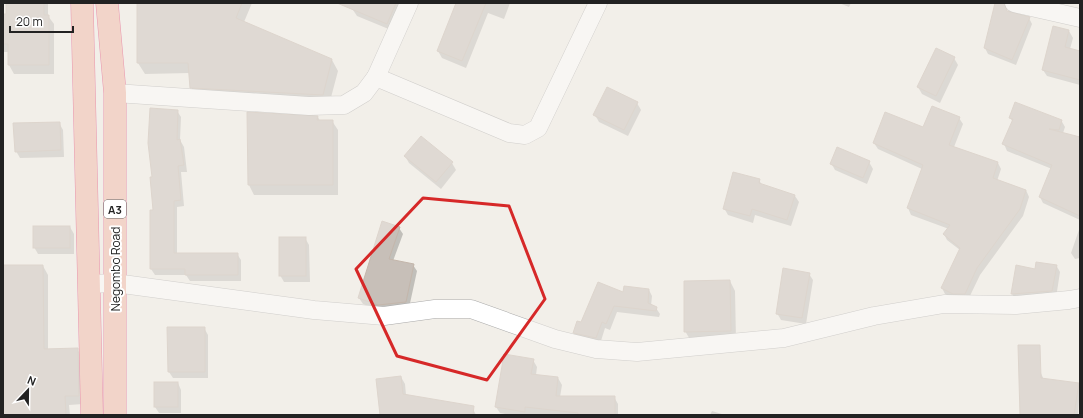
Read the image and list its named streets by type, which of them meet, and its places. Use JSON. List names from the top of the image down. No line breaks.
{"streets":{"highway":["A3","Negombo Road"]},"scale_bar":"20 m","north":"top"}
